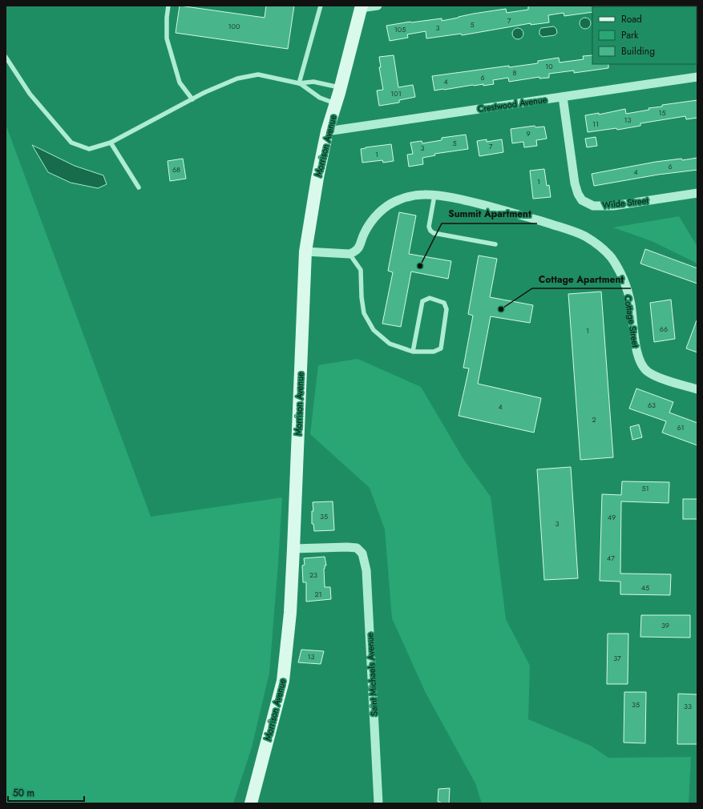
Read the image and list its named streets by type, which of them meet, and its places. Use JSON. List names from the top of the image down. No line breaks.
{"streets":{"street":["Crestwood Avenue","Morrison Avenue","Wilde Street","Cottage Street","Saint Michaels Avenue"]},"crossings":[["Crestwood Avenue","Morrison Avenue"],["Crestwood Avenue","Wilde Street"],["Morrison Avenue","Saint Michaels Avenue"]],"places":["Summit Apartment","Cottage Apartment"],"house_numbers":["7","5","100","3","105","10","8","6","4","101","15","13","11","9","5","7","3","1","6","68","4","1","66","1","63","4","2","61","51","35","49","3","47","23","45","21","39","13","37","35","33"],"legend":["Road","Park","Building"],"scale_bar":"50 m"}
